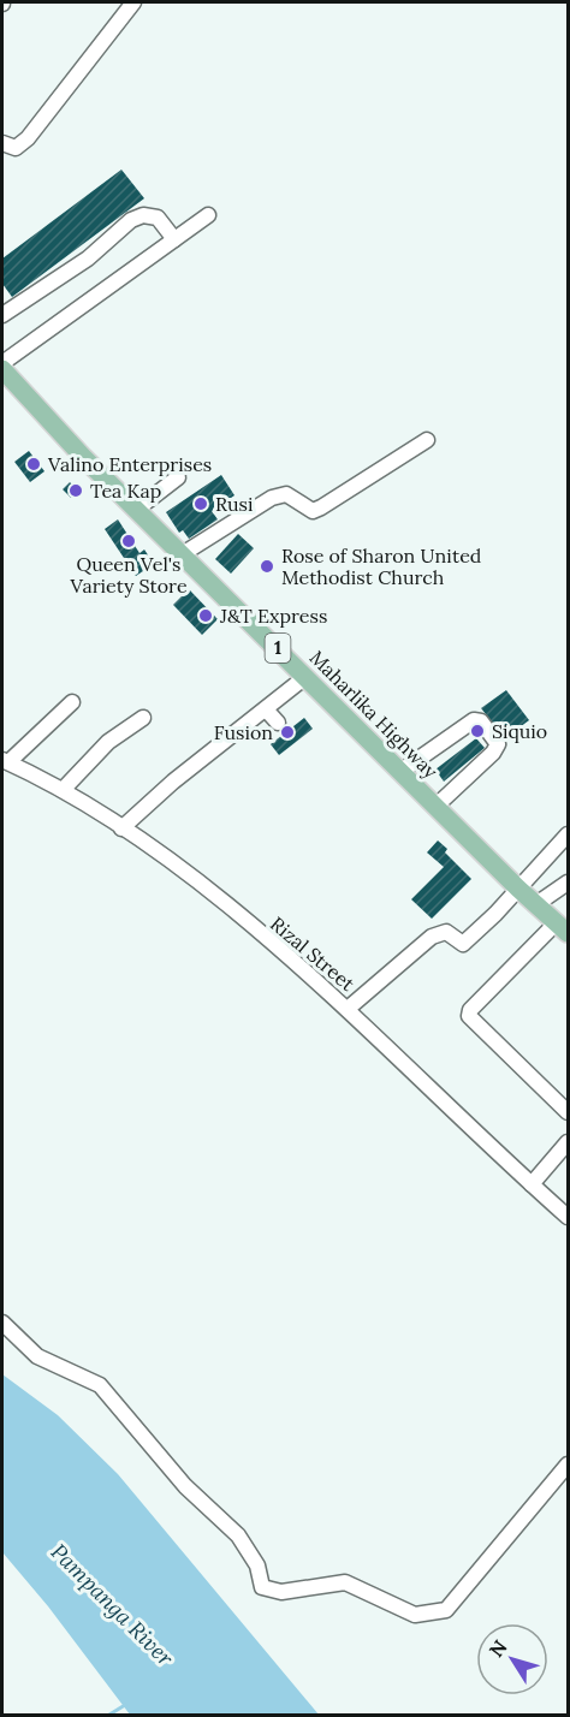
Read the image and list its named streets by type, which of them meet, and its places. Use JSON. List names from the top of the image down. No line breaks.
{"streets":{"main road":["1","Maharlika Highway"],"street":["Rizal Street"]},"water":["Pampanga River"],"places":["Valino Enterprises","Tea Kap","Rusi","Queen Vel's Variety Store","Rose of Sharon United Methodist Church","J&T Express","Siquio","Fusion"],"north":"top left"}
